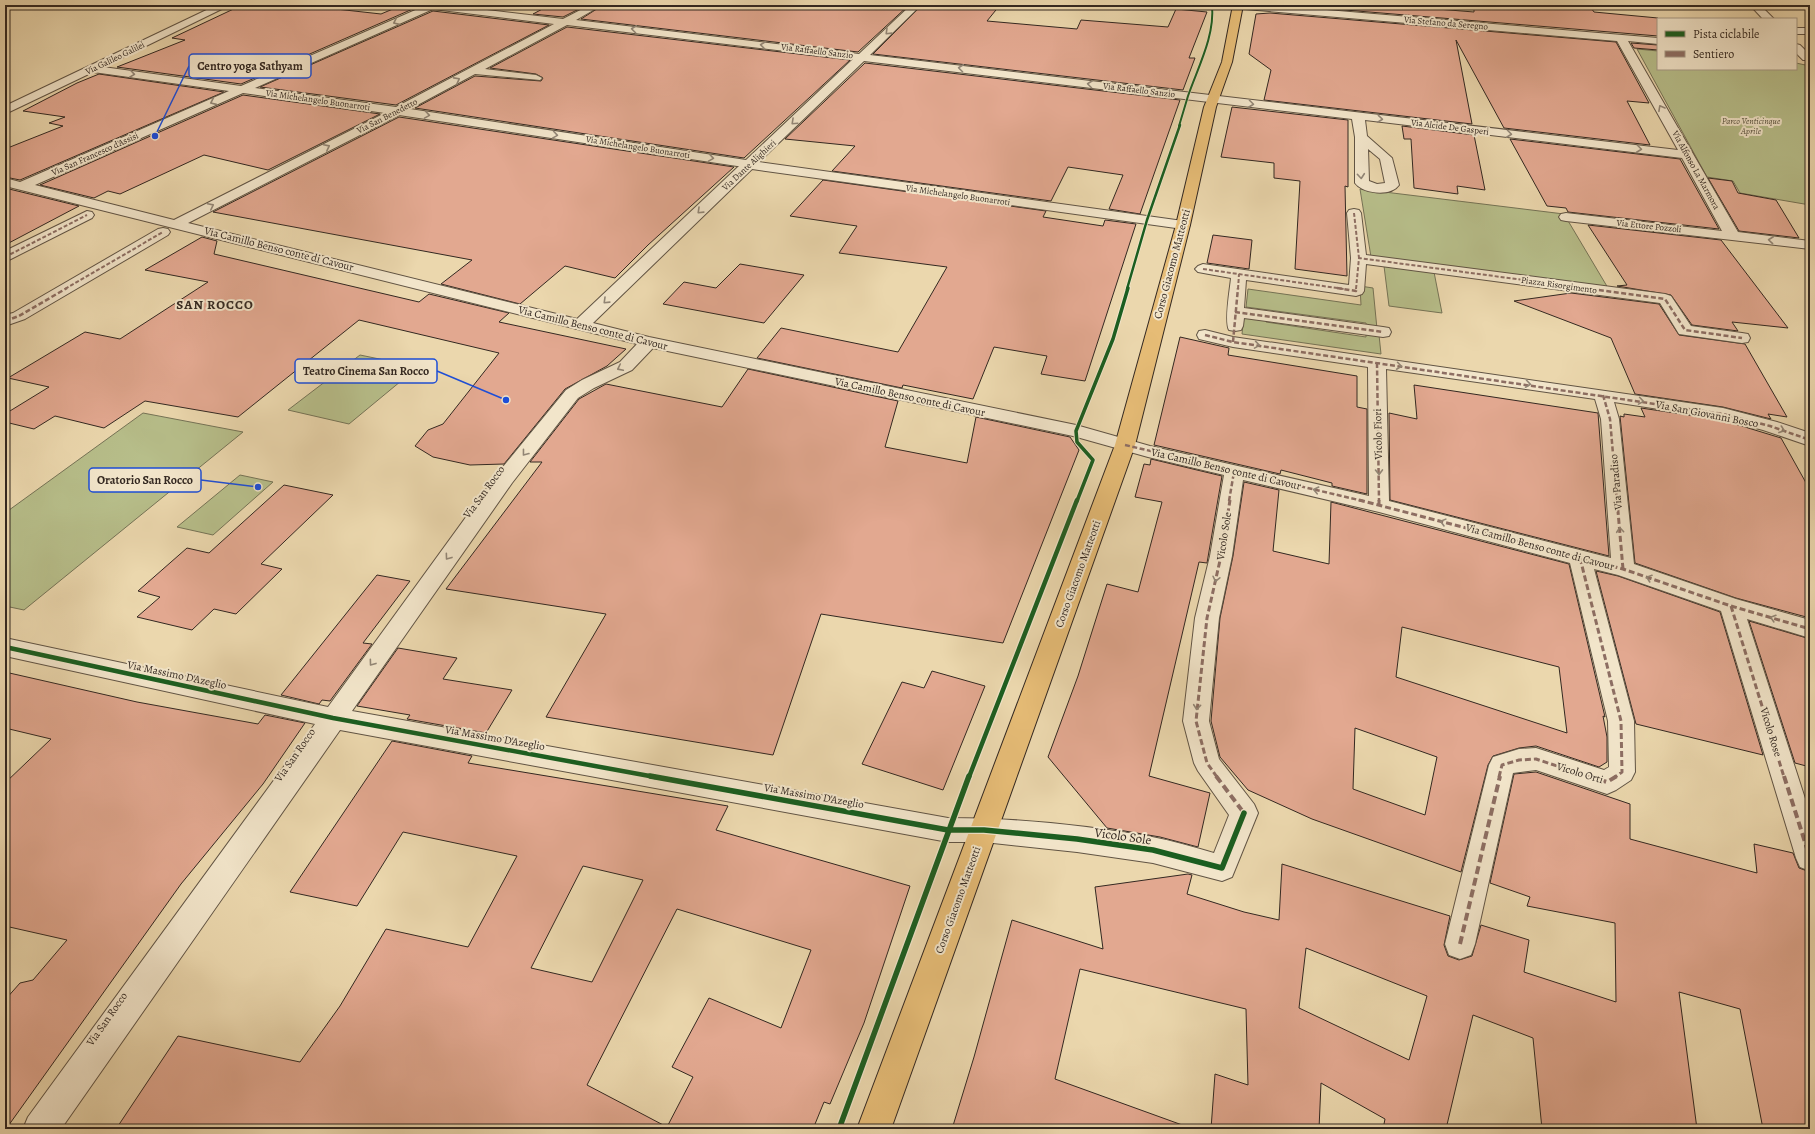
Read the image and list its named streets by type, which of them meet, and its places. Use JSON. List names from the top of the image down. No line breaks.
{"streets":{"main road":["Corso Giacomo Matteotti"],"street":["Via Stefano da Seregno","Via Raffaello Sanzio","Via Galileo Galilei","Via Michelangelo Buonarroti","Via San Benedetto","Via Alcide De Gasperi","Via San Francesco d'Assisi","Via Dante Alighieri","Via Alfonso La Marmora","Via Ettore Pozzoli","Via Camillo Benso conte di Cavour","Piazza Risorgimento","Via San Giovanni Bosco","Vicolo Fiori","Via Paradiso","Via San Rocco","Vicolo Sole","Via Massimo D'Azeglio","Vicolo Rose","Vicolo Orti"]},"crossings":[["Via Stefano da Seregno","Via Alfonso La Marmora"],["Via Stefano da Seregno","Corso Giacomo Matteotti"],["Via Raffaello Sanzio","Via San Benedetto"],["Via Raffaello Sanzio","Via Alcide De Gasperi"],["Via Raffaello Sanzio","Via San Francesco d'Assisi"],["Via Raffaello Sanzio","Via Dante Alighieri"],["Via Raffaello Sanzio","Corso Giacomo Matteotti"],["Via Galileo Galilei","Via Michelangelo Buonarroti"],["Via Michelangelo Buonarroti","Via San Benedetto"],["Via Michelangelo Buonarroti","Via San Francesco d'Assisi"],["Via Michelangelo Buonarroti","Via Dante Alighieri"],["Via Michelangelo Buonarroti","Corso Giacomo Matteotti"],["Via San Benedetto","Via Camillo Benso conte di Cavour"],["Via Alcide De Gasperi","Via Alfonso La Marmora"],["Via Alcide De Gasperi","Corso Giacomo Matteotti"],["Via San Francesco d'Assisi","Via Camillo Benso conte di Cavour"],["Via Dante Alighieri","Via Camillo Benso conte di Cavour"],["Via Alfonso La Marmora","Via Ettore Pozzoli"],["Via Camillo Benso conte di Cavour","Corso Giacomo Matteotti"],["Via Camillo Benso conte di Cavour","Vicolo Fiori"],["Via Camillo Benso conte di Cavour","Via Paradiso"],["Via Camillo Benso conte di Cavour","Via San Rocco"],["Via Camillo Benso conte di Cavour","Vicolo Sole"],["Via Camillo Benso conte di Cavour","Vicolo Rose"],["Via Camillo Benso conte di Cavour","Vicolo Orti"],["Corso Giacomo Matteotti","Vicolo Sole"],["Corso Giacomo Matteotti","Via Massimo D'Azeglio"],["Via San Giovanni Bosco","Via Paradiso"],["Via San Rocco","Via Massimo D'Azeglio"],["Vicolo Sole","Via Massimo D'Azeglio"]],"one_way":["Via Raffaello Sanzio","Via Michelangelo Buonarroti","Via San Benedetto","Via Alcide De Gasperi","Via San Francesco d'Assisi","Via Dante Alighieri","Via Alfonso La Marmora","Vicolo Fiori","Via Paradiso","Via San Rocco"],"districts":["SAN ROCCO"],"parks":["Parco Venticinque Aprile"],"places":["Centro yoga Sathyam","Teatro Cinema San Rocco","Oratorio San Rocco"],"legend":["Pista ciclabile","Sentiero"]}
